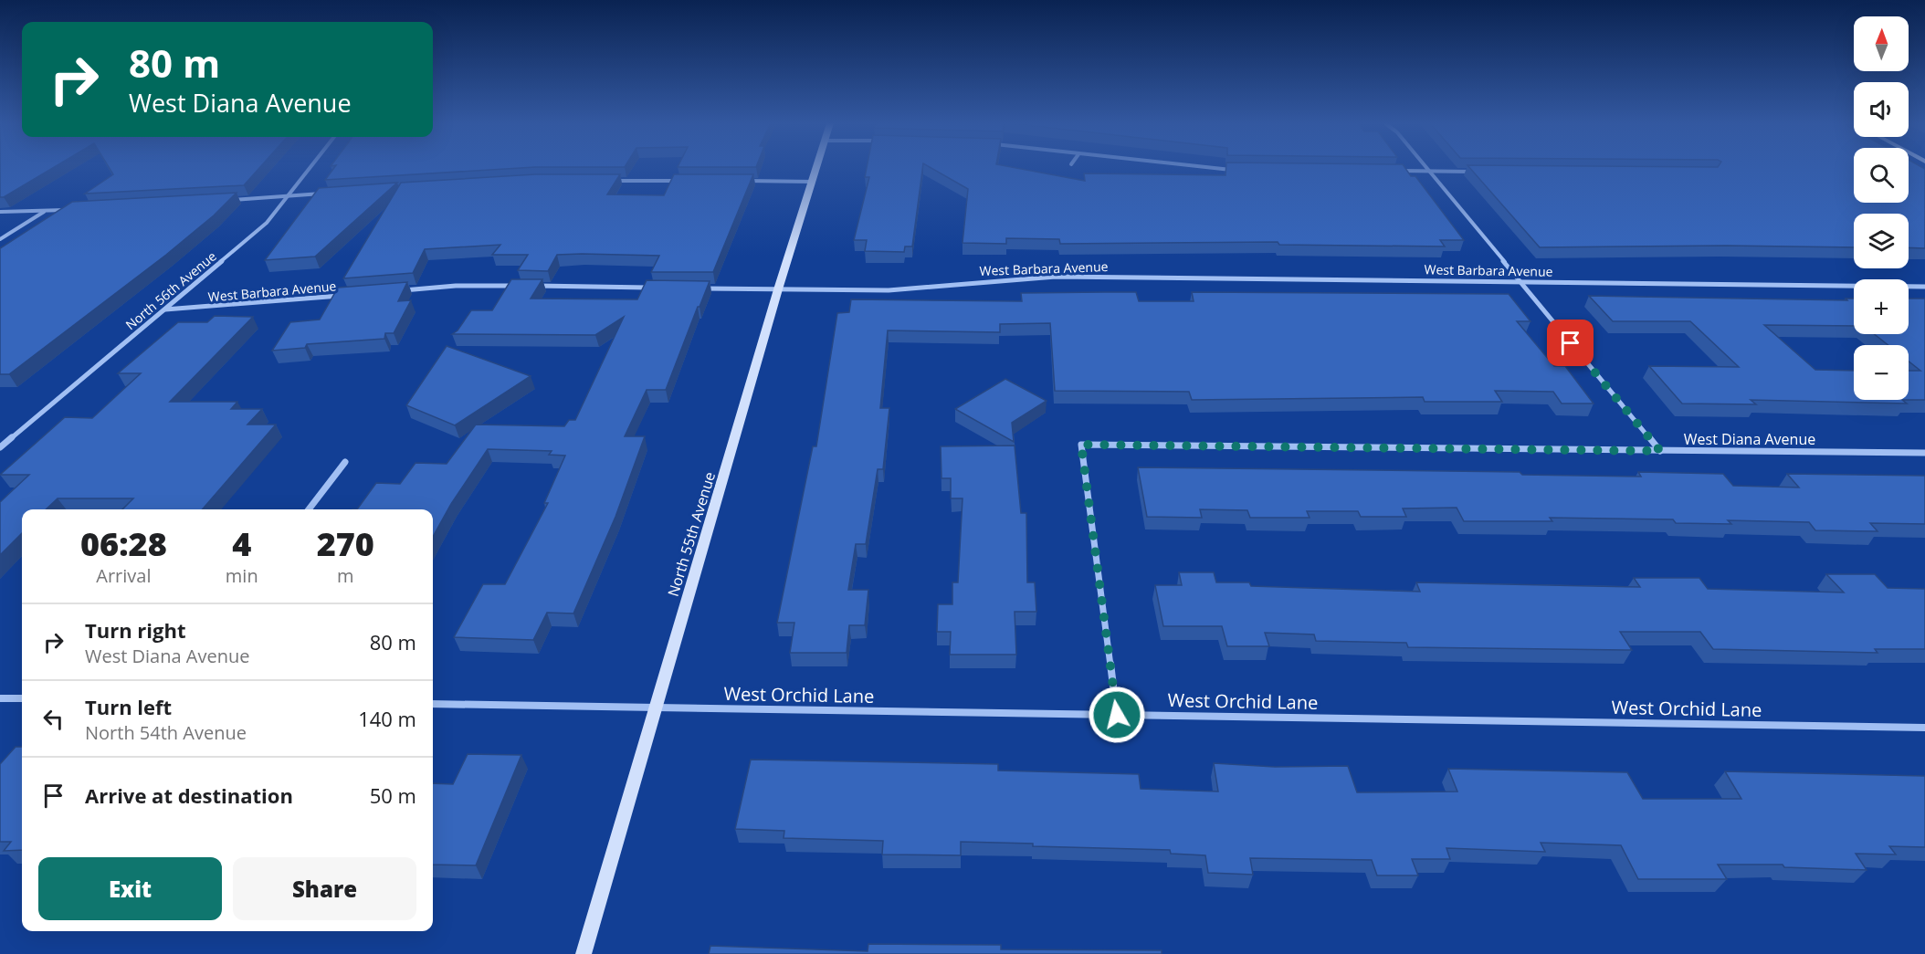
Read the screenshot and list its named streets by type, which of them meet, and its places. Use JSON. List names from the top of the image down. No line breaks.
{"streets":{"street":["West Barbara Avenue","North 56th Avenue","West Diana Avenue","North 55th Avenue","West Orchid Lane"]},"crossings":[["West Barbara Avenue","North 56th Avenue"],["West Barbara Avenue","North 55th Avenue"],["West Diana Avenue","West Orchid Lane"],["North 55th Avenue","West Orchid Lane"]],"north":"top","page":{"map_buttons":["+","−"],"turn":["80 m","West Diana Avenue"],"eta":["06:28","Arrival","4","min","270","m"],"list":[{"name":"Turn right","note":"West Diana Avenue","value":"80 m"},{"name":"Turn left","note":"North 54th Avenue","value":"140 m"},{"name":"Arrive at destination","value":"50 m"}],"buttons":["Exit","Share"]}}
